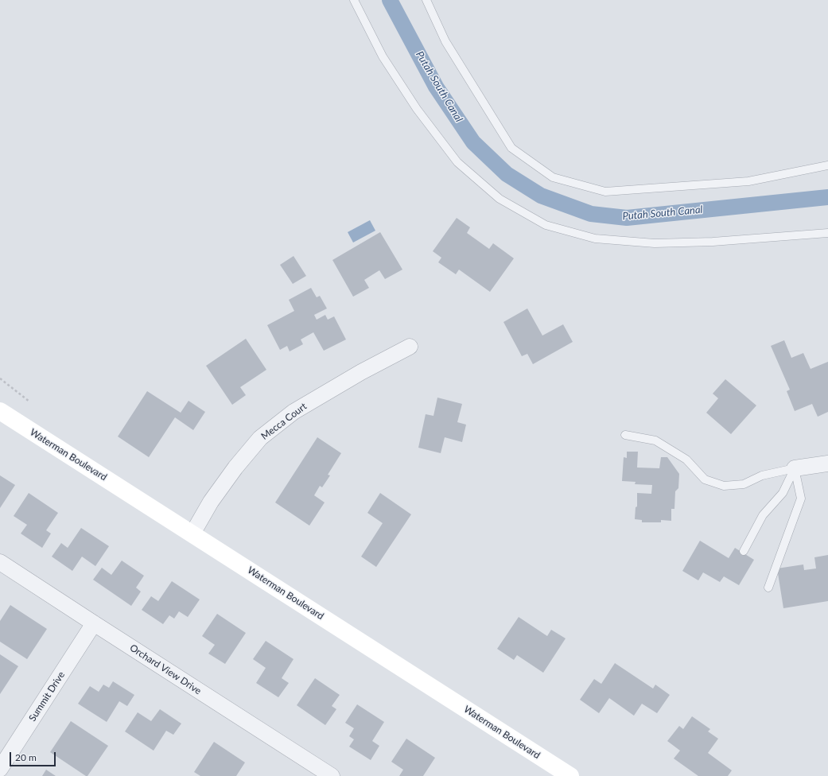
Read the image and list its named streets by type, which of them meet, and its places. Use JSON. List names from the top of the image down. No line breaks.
{"streets":{"main road":["Waterman Boulevard"],"street":["Mecca Court","Orchard View Drive","Summit Drive"]},"crossings":[["Mecca Court","Waterman Boulevard"],["Orchard View Drive","Summit Drive"]],"water":["Putah South Canal"],"scale_bar":"20 m"}
